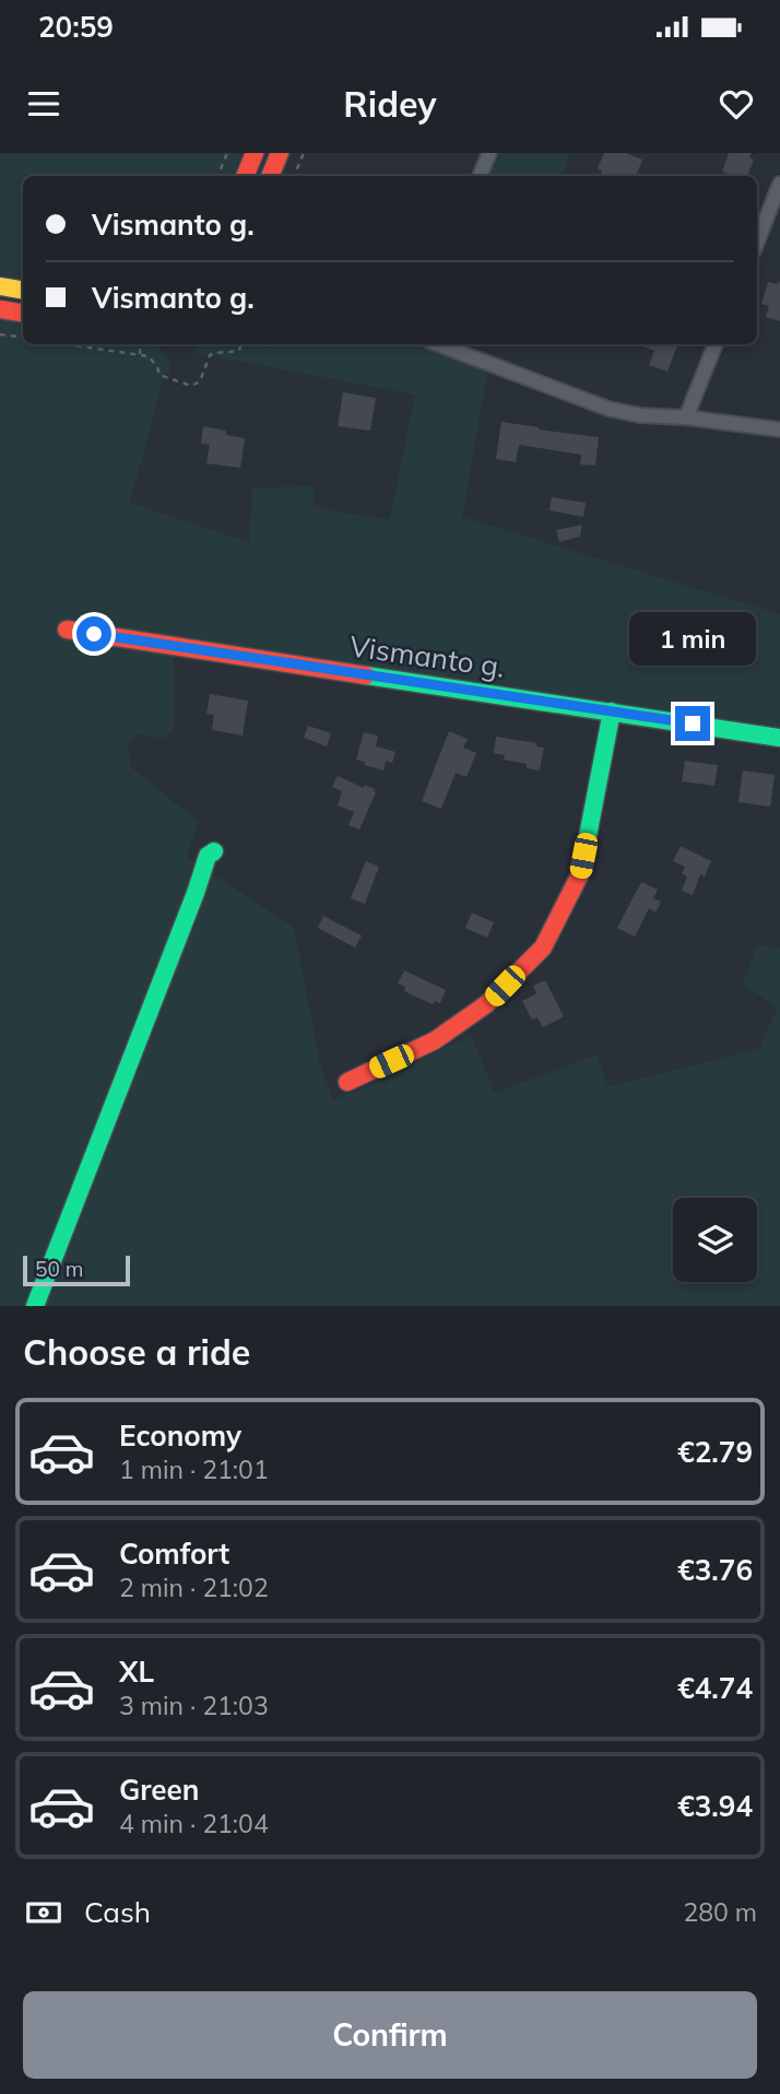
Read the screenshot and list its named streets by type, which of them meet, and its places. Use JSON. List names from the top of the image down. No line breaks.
{"streets":{"street":["Vismanto g."]},"scale_bar":"50 m","page":{"status":"20:59","header":"Ridey","banner":["Vismanto g.","Vismanto g."],"bubble":"1 min","scale":"50 m","heading":"Choose a ride","list":[{"name":"Economy","note":"1 min · 21:01","value":"€2.79"},{"name":"Comfort","note":"2 min · 21:02","value":"€3.76"},{"name":"XL","note":"3 min · 21:03","value":"€4.74"},{"name":"Green","note":"4 min · 21:04","value":"€3.94"}],"pay":["Cash","280 m"],"buttons":"Confirm"}}
